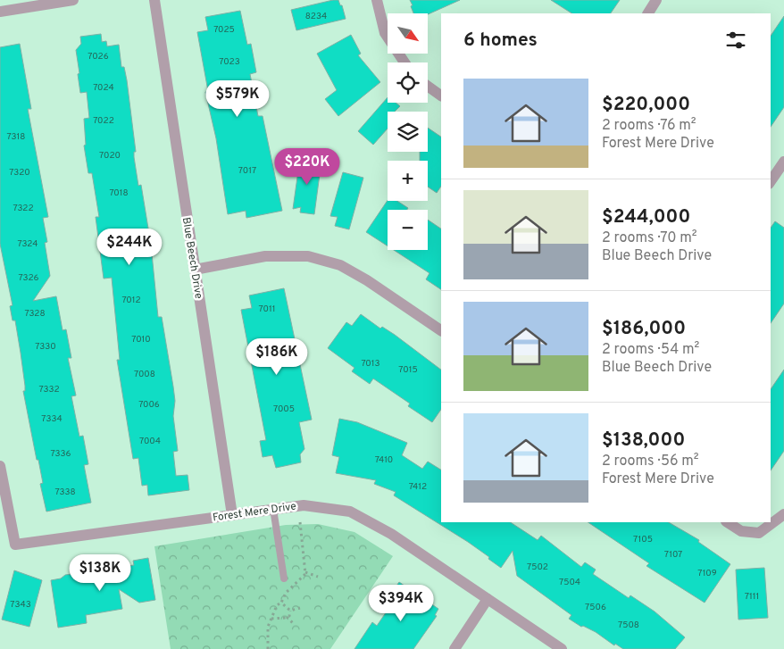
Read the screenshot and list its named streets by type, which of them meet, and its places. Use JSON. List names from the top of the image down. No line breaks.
{"streets":{"street":["Blue Beech Drive","Forest Mere Drive"]},"crossings":[["Blue Beech Drive","Forest Mere Drive"]],"house_numbers":["8234","7025","7026","7023","7024","7022","7318","7020","7017","7320","7018","7322","7324","7326","7012","7011","7328","7010","7330","7013","7015","7008","7332","7006","7005","7334","7004","7336","7410","7412","7338","7105","7107","7502","7109","7504","7111","7343","7506","7508"],"north":"bottom right","page":{"map_buttons":["+","−"],"heading":"6 homes","list":[{"name":"$220,000","note":"2 rooms · 76 m² · Forest Mere Drive"},{"name":"$244,000","note":"2 rooms · 70 m² · Blue Beech Drive"},{"name":"$186,000","note":"2 rooms · 54 m² · Blue Beech Drive"},{"name":"$138,000","note":"2 rooms · 56 m² · Forest Mere Drive"}],"price":["$579K","$220K","$244K","$186K","$138K","$394K"]}}
